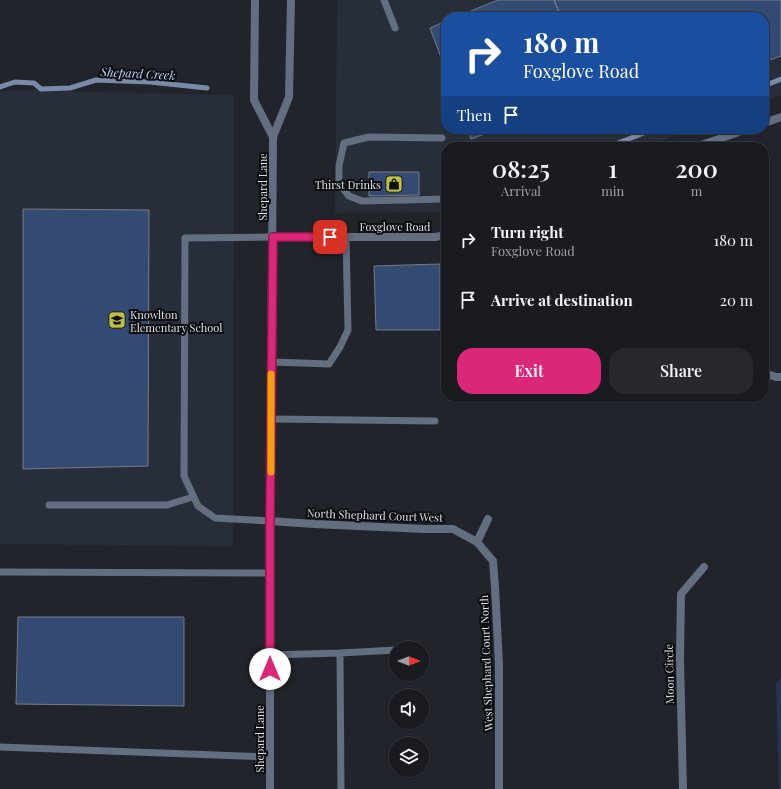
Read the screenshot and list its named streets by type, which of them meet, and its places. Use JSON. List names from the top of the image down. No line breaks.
{"streets":{"street":["Shepard Lane","Foxglove Road","North Shephard Court West","West Shephard Court North","Moon Circle"]},"crossings":[["Shepard Lane","Foxglove Road"],["Shepard Lane","North Shephard Court West"],["North Shephard Court West","West Shephard Court North"]],"water":["Shepard Creek"],"places":{"shop":["Thirst Drinks"],"school or university":["Knowlton Elementary School"]},"north":"right","page":{"turn":["180 m","Foxglove Road"],"then":"Then","eta":["08:25","Arrival","1","min","200","m"],"list":[{"name":"Turn right","note":"Foxglove Road","value":"180 m"},{"name":"Arrive at destination","value":"20 m"}],"buttons":["Exit","Share"]}}
